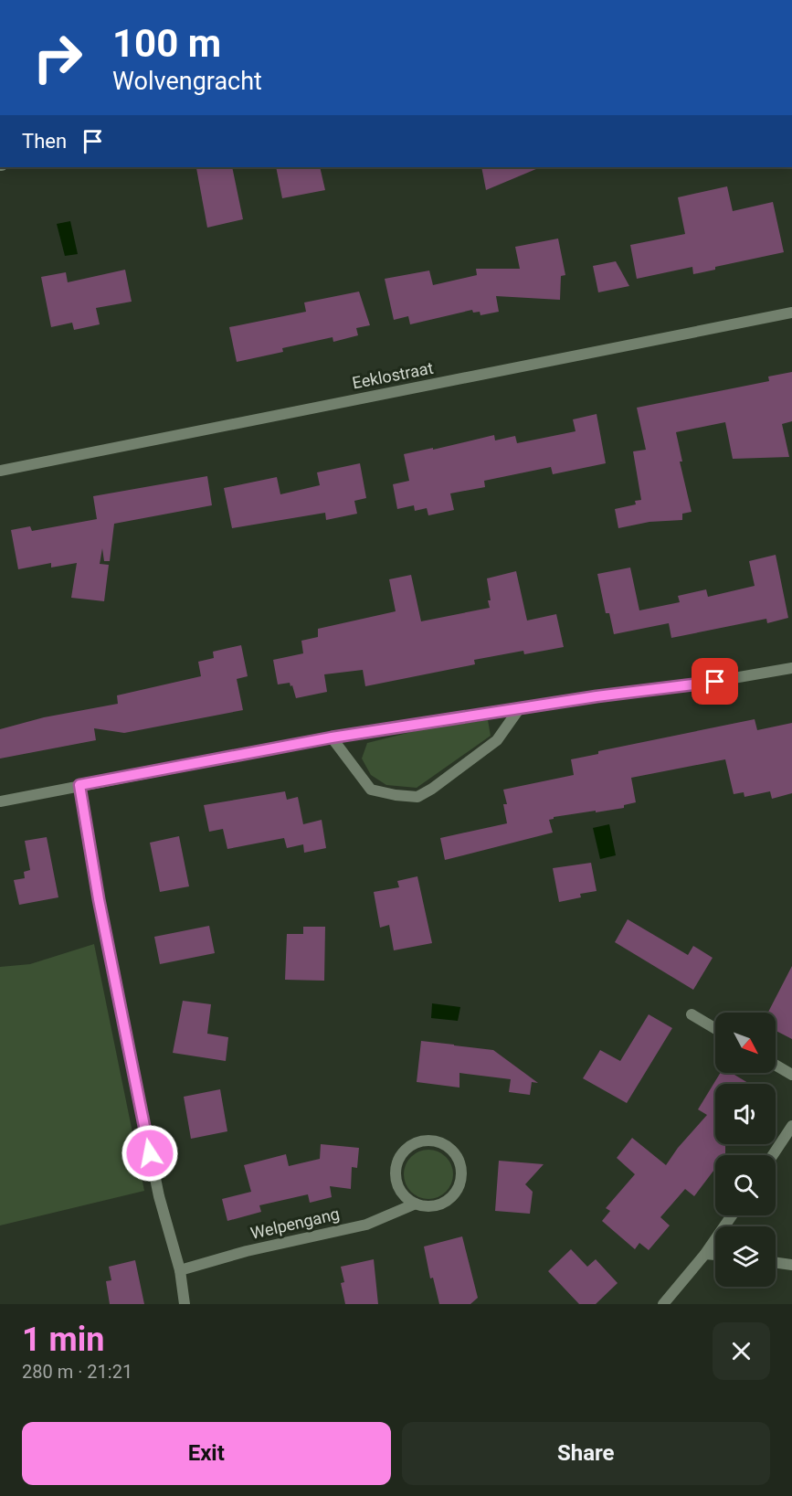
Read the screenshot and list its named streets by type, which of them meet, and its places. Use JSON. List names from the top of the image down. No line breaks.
{"streets":{"street":["Eeklostraat","Welpengang"]},"north":"bottom right","page":{"turn":["100 m","Wolvengracht"],"then":"Then","heading":["1 min","280 m · 21:21"],"buttons":["Exit","Share"]}}
